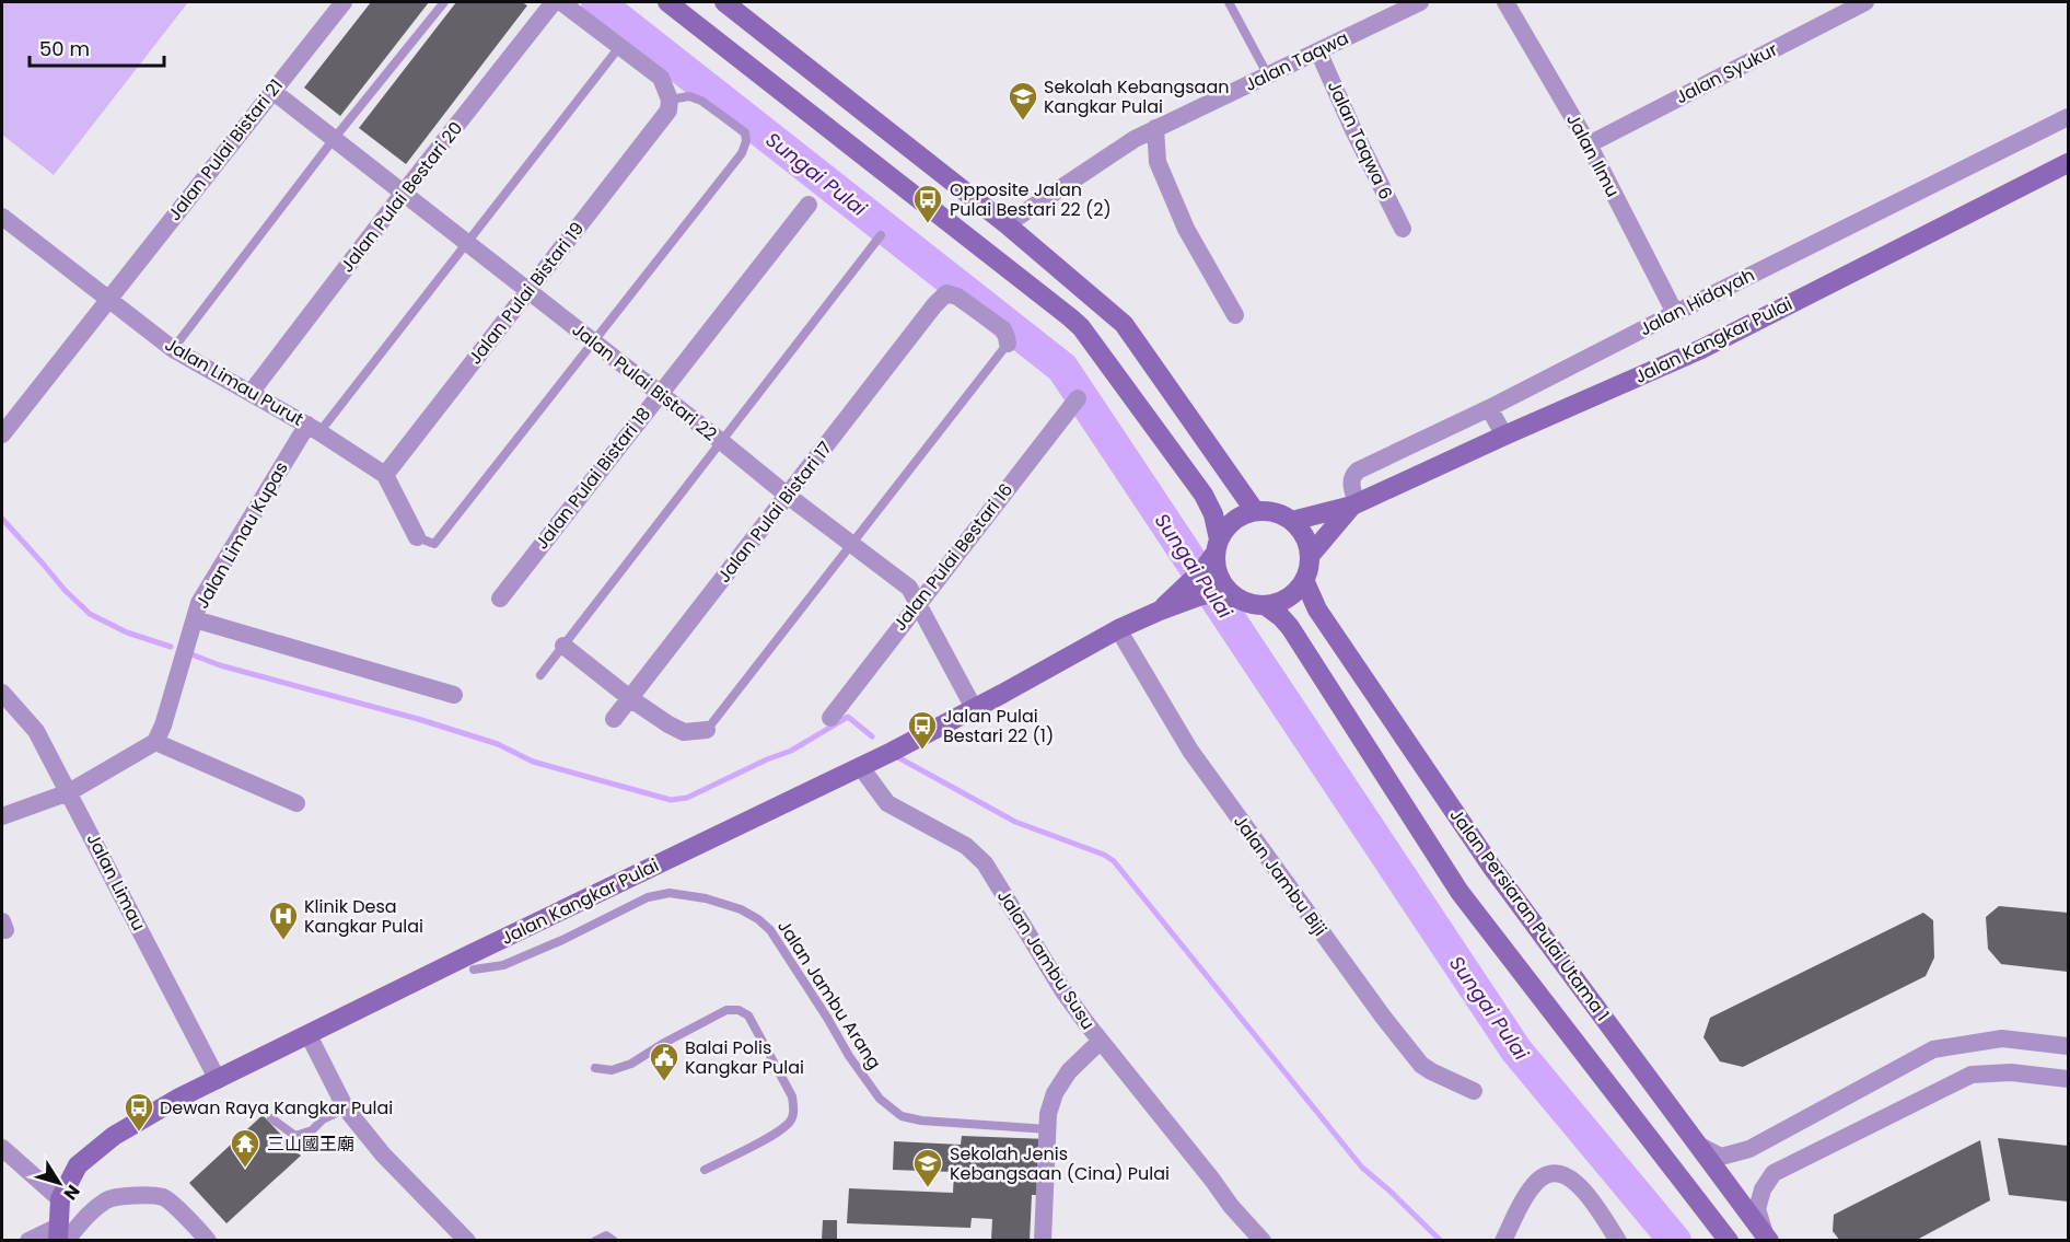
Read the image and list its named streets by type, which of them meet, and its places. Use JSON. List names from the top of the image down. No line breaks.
{"streets":{"main road":["Jalan Kangkar Pulai","Jalan Persiaran Pulai Utama 1"],"street":["Jalan Taqwa","Jalan Syukur","Jalan Taqwa 6","Jalan Pulai Bistari 21","Jalan Ilmu","Jalan Pulai Bestari 20","Jalan Pulai Bistari 19","Jalan Hidayah","Jalan Limau Purut","Jalan Pulai Bistari 22","Jalan Pulai Bistari 18","Jalan Pulai Bistari 17","Jalan Limau Kupas","Jalan Pulai Bestari 16","Jalan Jambu Biji","Jalan Limau","Jalan Jambu Susu"],"lane":["Jalan Jambu Arang"]},"crossings":[["Jalan Taqwa","Jalan Taqwa 6"],["Jalan Syukur","Jalan Ilmu"],["Jalan Pulai Bistari 21","Jalan Limau Purut"],["Jalan Pulai Bistari 21","Jalan Pulai Bistari 22"],["Jalan Ilmu","Jalan Hidayah"],["Jalan Pulai Bestari 20","Jalan Limau Purut"],["Jalan Pulai Bestari 20","Jalan Pulai Bistari 22"],["Jalan Pulai Bistari 19","Jalan Limau Purut"],["Jalan Pulai Bistari 19","Jalan Pulai Bistari 22"],["Jalan Hidayah","Jalan Kangkar Pulai"],["Jalan Kangkar Pulai","Jalan Pulai Bistari 22"],["Jalan Kangkar Pulai","Jalan Jambu Biji"],["Jalan Kangkar Pulai","Jalan Limau"],["Jalan Kangkar Pulai","Jalan Persiaran Pulai Utama 1"],["Jalan Kangkar Pulai","Jalan Jambu Susu"],["Jalan Limau Purut","Jalan Limau Kupas"],["Jalan Pulai Bistari 22","Jalan Pulai Bistari 18"],["Jalan Pulai Bistari 22","Jalan Pulai Bistari 17"],["Jalan Pulai Bistari 22","Jalan Pulai Bestari 16"]],"water":["Sungai Pulai"],"places":{"school or university":["Sekolah Kebangsaan Kangkar Pulai","Sekolah Jenis Kebangsaan (Cina) Pulai"],"bus stop":["Opposite Jalan Pulai Bestari 22 (2)","Jalan Pulai Bestari 22 (1)","Dewan Raya Kangkar Pulai"],"hospital":["Klinik Desa Kangkar Pulai"],"public building":["Balai Polis Kangkar Pulai"],"temple":["三山國王廟"]},"scale_bar":"50 m","north":"bottom right"}
